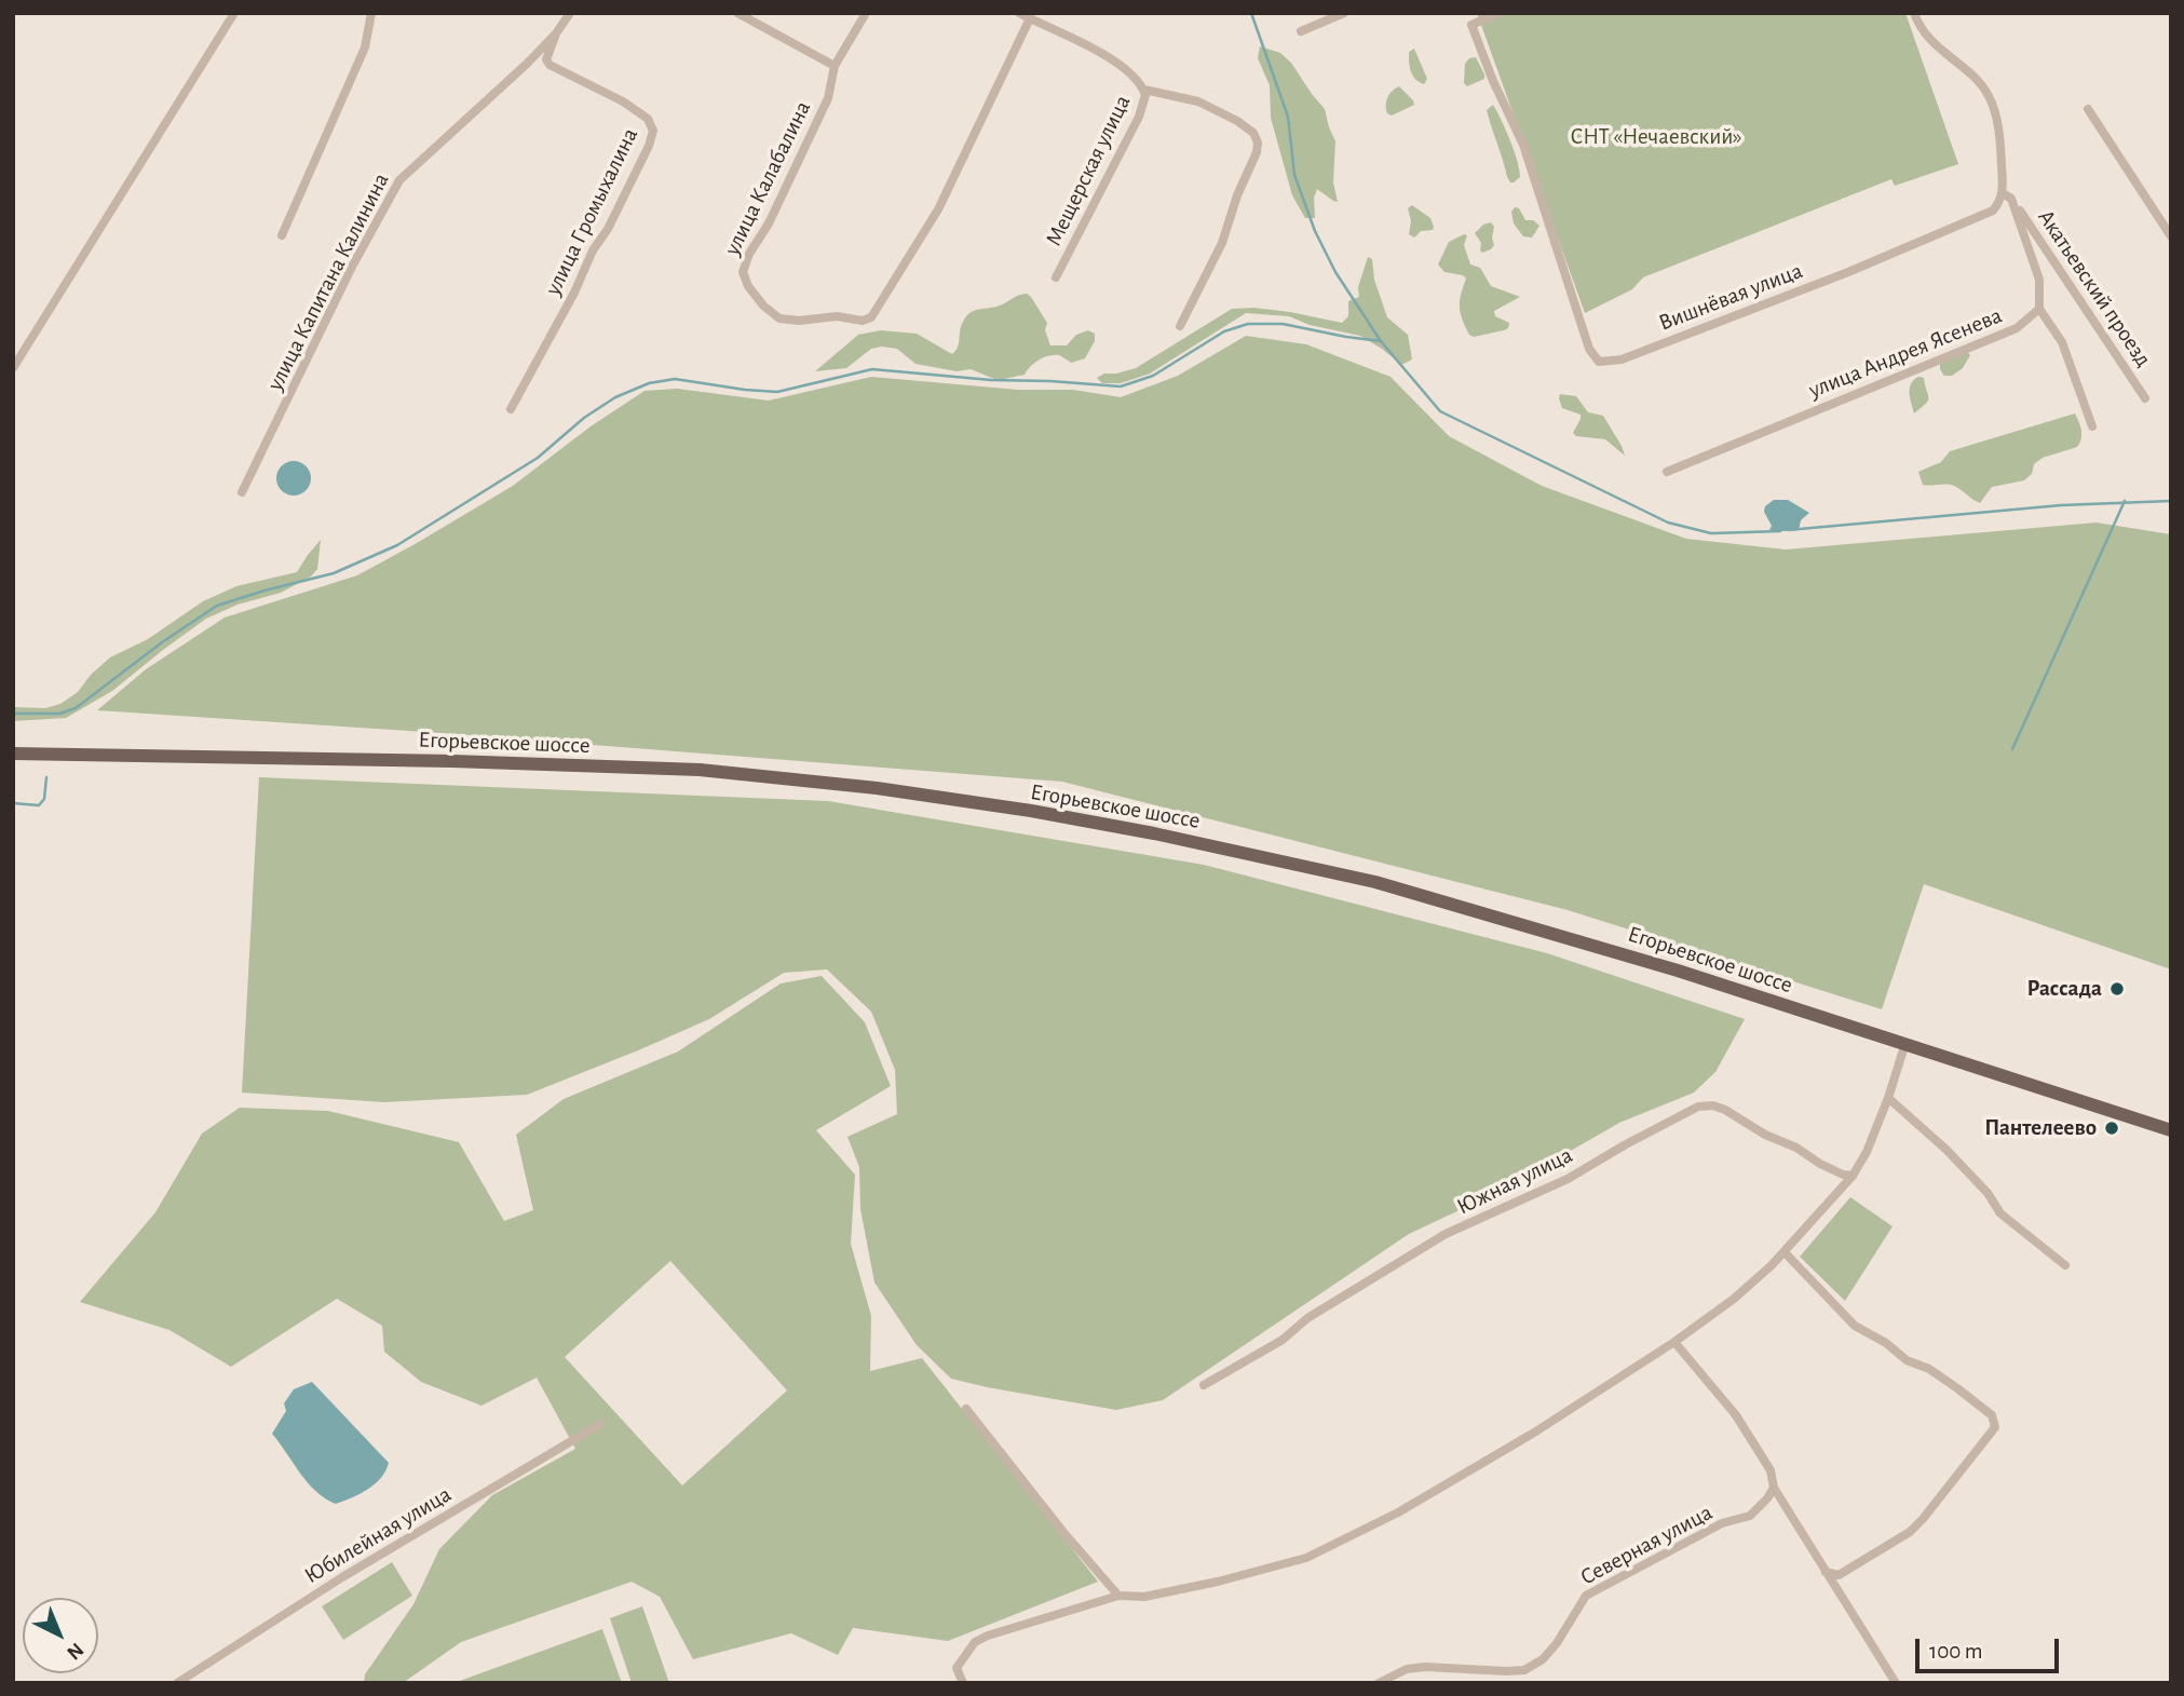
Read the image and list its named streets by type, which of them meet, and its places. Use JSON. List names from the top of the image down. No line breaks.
{"streets":{"main road":["Егорьевское шоссе"],"street":["Мещерская улица","улица Калабалина","улица Громыхалина","улица Капитана Калинина","Акатьевский проезд","Вишнёвая улица","улица Андрея Ясенева","Южная улица","Юбилейная улица","Северная улица"]},"crossings":[["улица Громыхалина","улица Капитана Калинина"],["Акатьевский проезд","Вишнёвая улица"]],"parks":["СНТ «Нечаевский»"],"places":["Рассада","Пантелеево"],"scale_bar":"100 m","north":"bottom right"}
